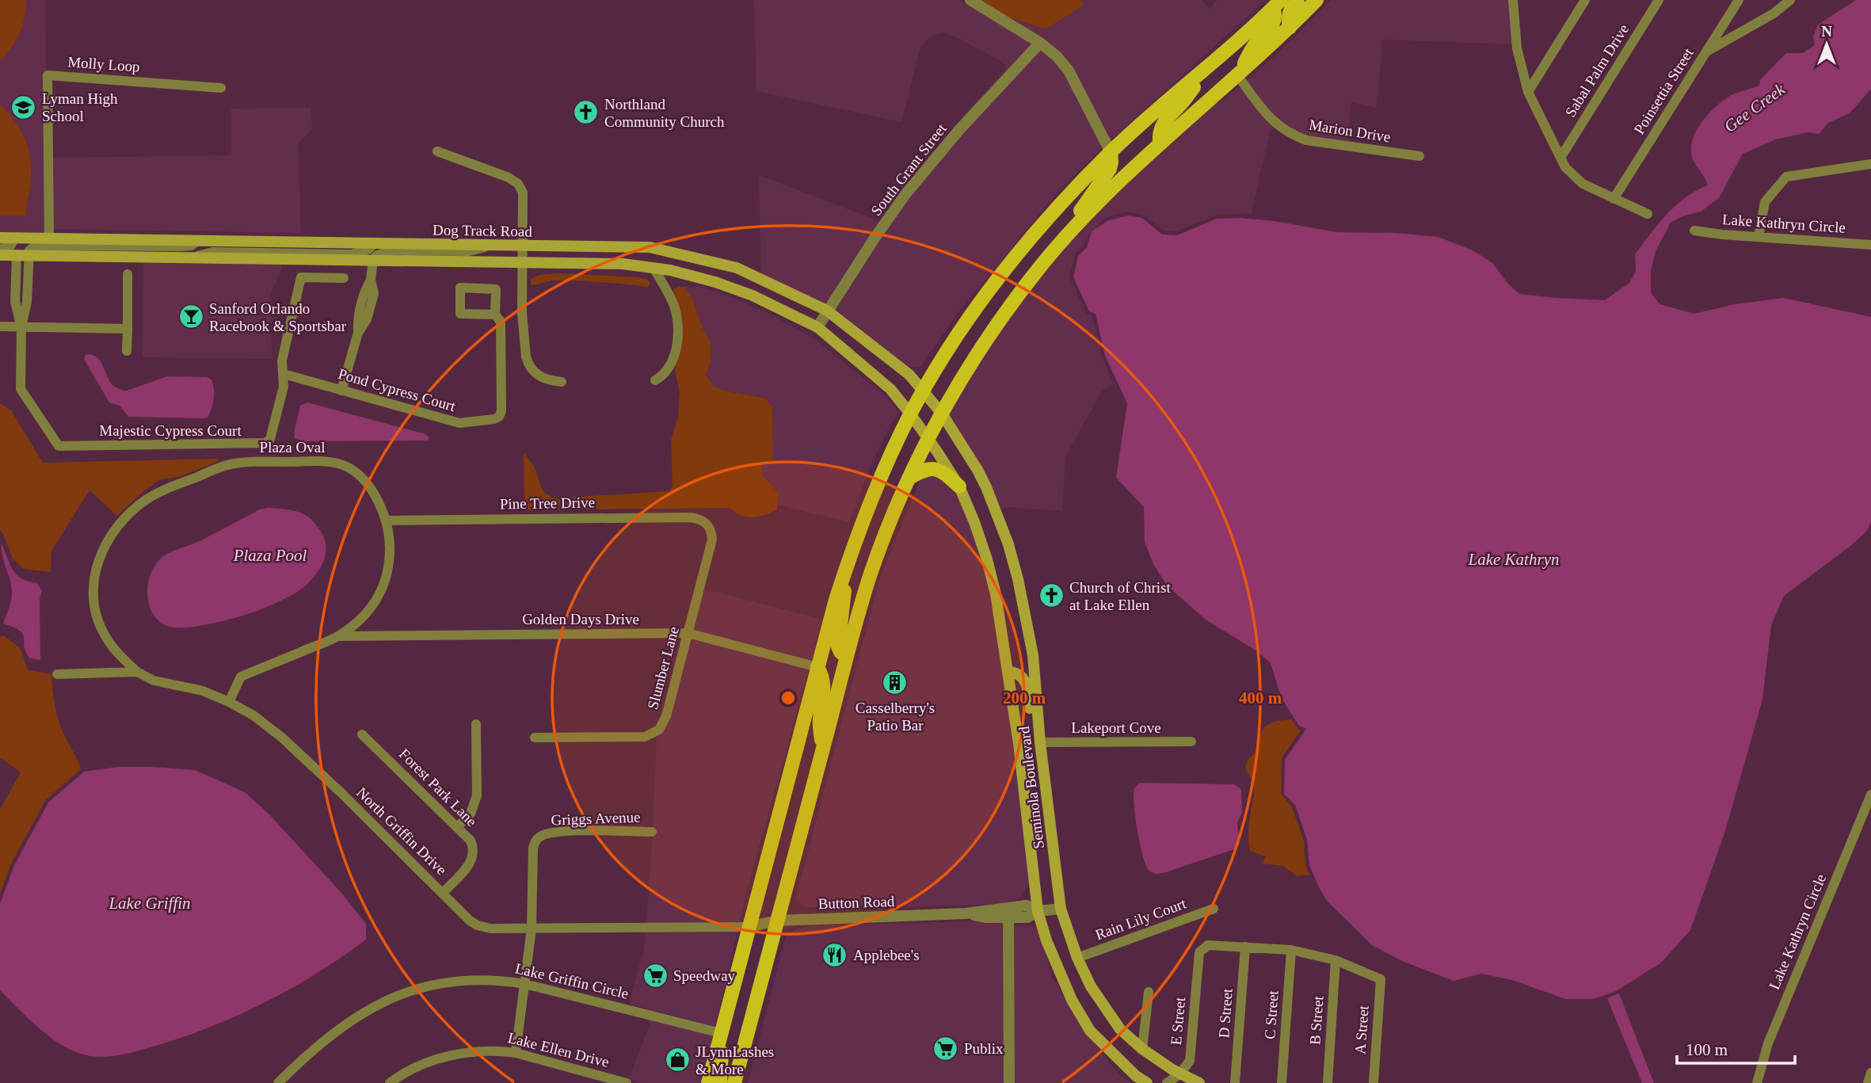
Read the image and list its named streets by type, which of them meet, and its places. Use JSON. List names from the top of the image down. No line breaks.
{"streets":{"main road":["Dog Track Road","Seminola Boulevard"],"street":["Molly Loop","Sabal Palm Drive","Poinsettia Street","Marion Drive","South Grant Street","Lake Kathryn Circle","Pond Cypress Court","Majestic Cypress Court","Plaza Oval","Pine Tree Drive","Golden Days Drive","Slumber Lane","Lakeport Cove","Forest Park Lane","Griggs Avenue","North Griffin Drive","Button Road","Rain Lily Court","Lake Griffin Circle","D Street","C Street","B Street","E Street","A Street","Lake Ellen Drive"]},"crossings":[["Molly Loop","Dog Track Road"],["South Grant Street","Dog Track Road"],["Dog Track Road","Majestic Cypress Court"],["Dog Track Road","Seminola Boulevard"],["Pond Cypress Court","Majestic Cypress Court"],["Plaza Oval","Pine Tree Drive"],["Plaza Oval","Golden Days Drive"],["Plaza Oval","North Griffin Drive"],["Pine Tree Drive","Slumber Lane"],["Golden Days Drive","Slumber Lane"],["Lakeport Cove","Seminola Boulevard"],["Forest Park Lane","North Griffin Drive"],["Seminola Boulevard","Button Road"],["Seminola Boulevard","Rain Lily Court"],["Seminola Boulevard","E Street"],["Griggs Avenue","North Griffin Drive"],["North Griffin Drive","Button Road"],["D Street","E Street"],["B Street","A Street"]],"water":["Gee Creek","Plaza Pool","Lake Kathryn","Lake Griffin"],"places":{"school or university":["Lyman High School"],"church":["Northland Community Church","Church of Christ at Lake Ellen"],"bar":["Sanford Orlando Racebook & Sportsbar"],"building":["Casselberry's Patio Bar"],"restaurant":["Applebee's"],"supermarket":["Speedway","Publix"],"shop":["JLynnLashes & More"]},"scale_bar":"100 m","north":"top","rings":["200 m","400 m"]}
